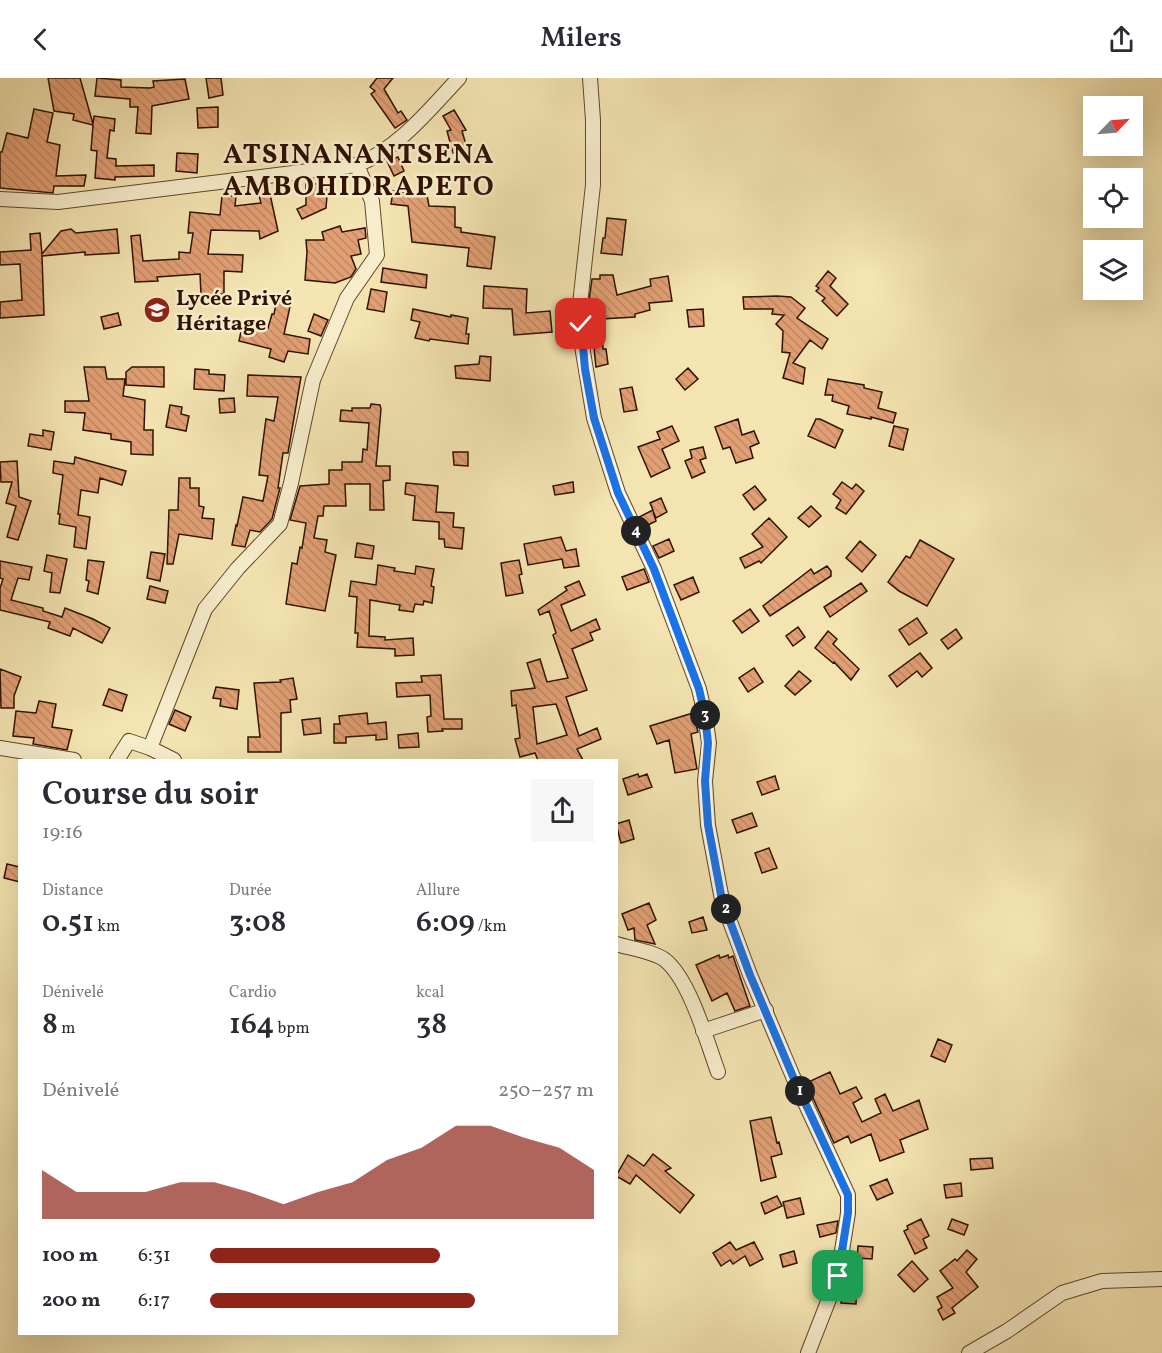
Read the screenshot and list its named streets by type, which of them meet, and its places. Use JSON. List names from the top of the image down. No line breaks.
{"districts":["ATSINANANTSENA AMBOHIDRAPETO"],"places":{"school or university":["Lycée Privé Héritage"]},"north":"top right","page":{"header":"Milers","pins":["4","3","2","1"],"heading":["Course du soir","19:16"],"stats":[["Distance","0.51 km"],["Durée","3:08"],["Allure","6:09 /km"],["Dénivelé","8 m"],["Cardio","164 bpm"],["kcal","38"]],"chart":["Dénivelé","250–257 m"],"list":[{"name":"100 m","note":"6:31"},{"name":"200 m","note":"6:17"}]}}
